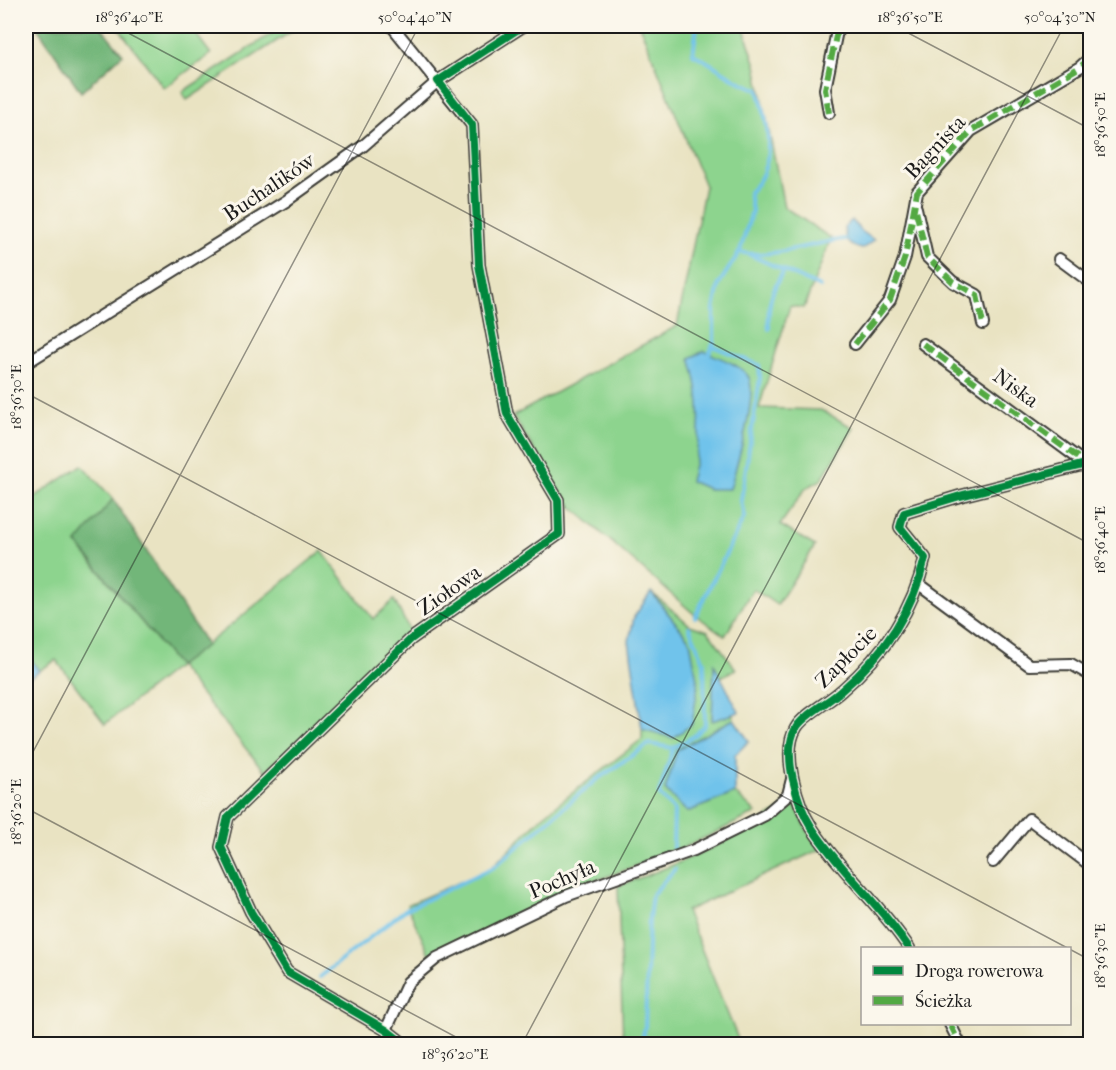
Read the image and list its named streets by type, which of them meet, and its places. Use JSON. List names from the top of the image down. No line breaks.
{"streets":{"street":["Bagnista","Buchalików","Niska","Ziołowa","Zapłocie","Pochyła"]},"crossings":[["Buchalików","Ziołowa"],["Niska","Zapłocie"],["Ziołowa","Pochyła"],["Zapłocie","Pochyła"]],"legend":["Droga rowerowa","Ścieżka"],"coordinates":["18°36'40\"E","50°04'40\"N","18°36'50\"E","50°04'30\"N","18°36'30\"E","18°36'20\"E"]}
